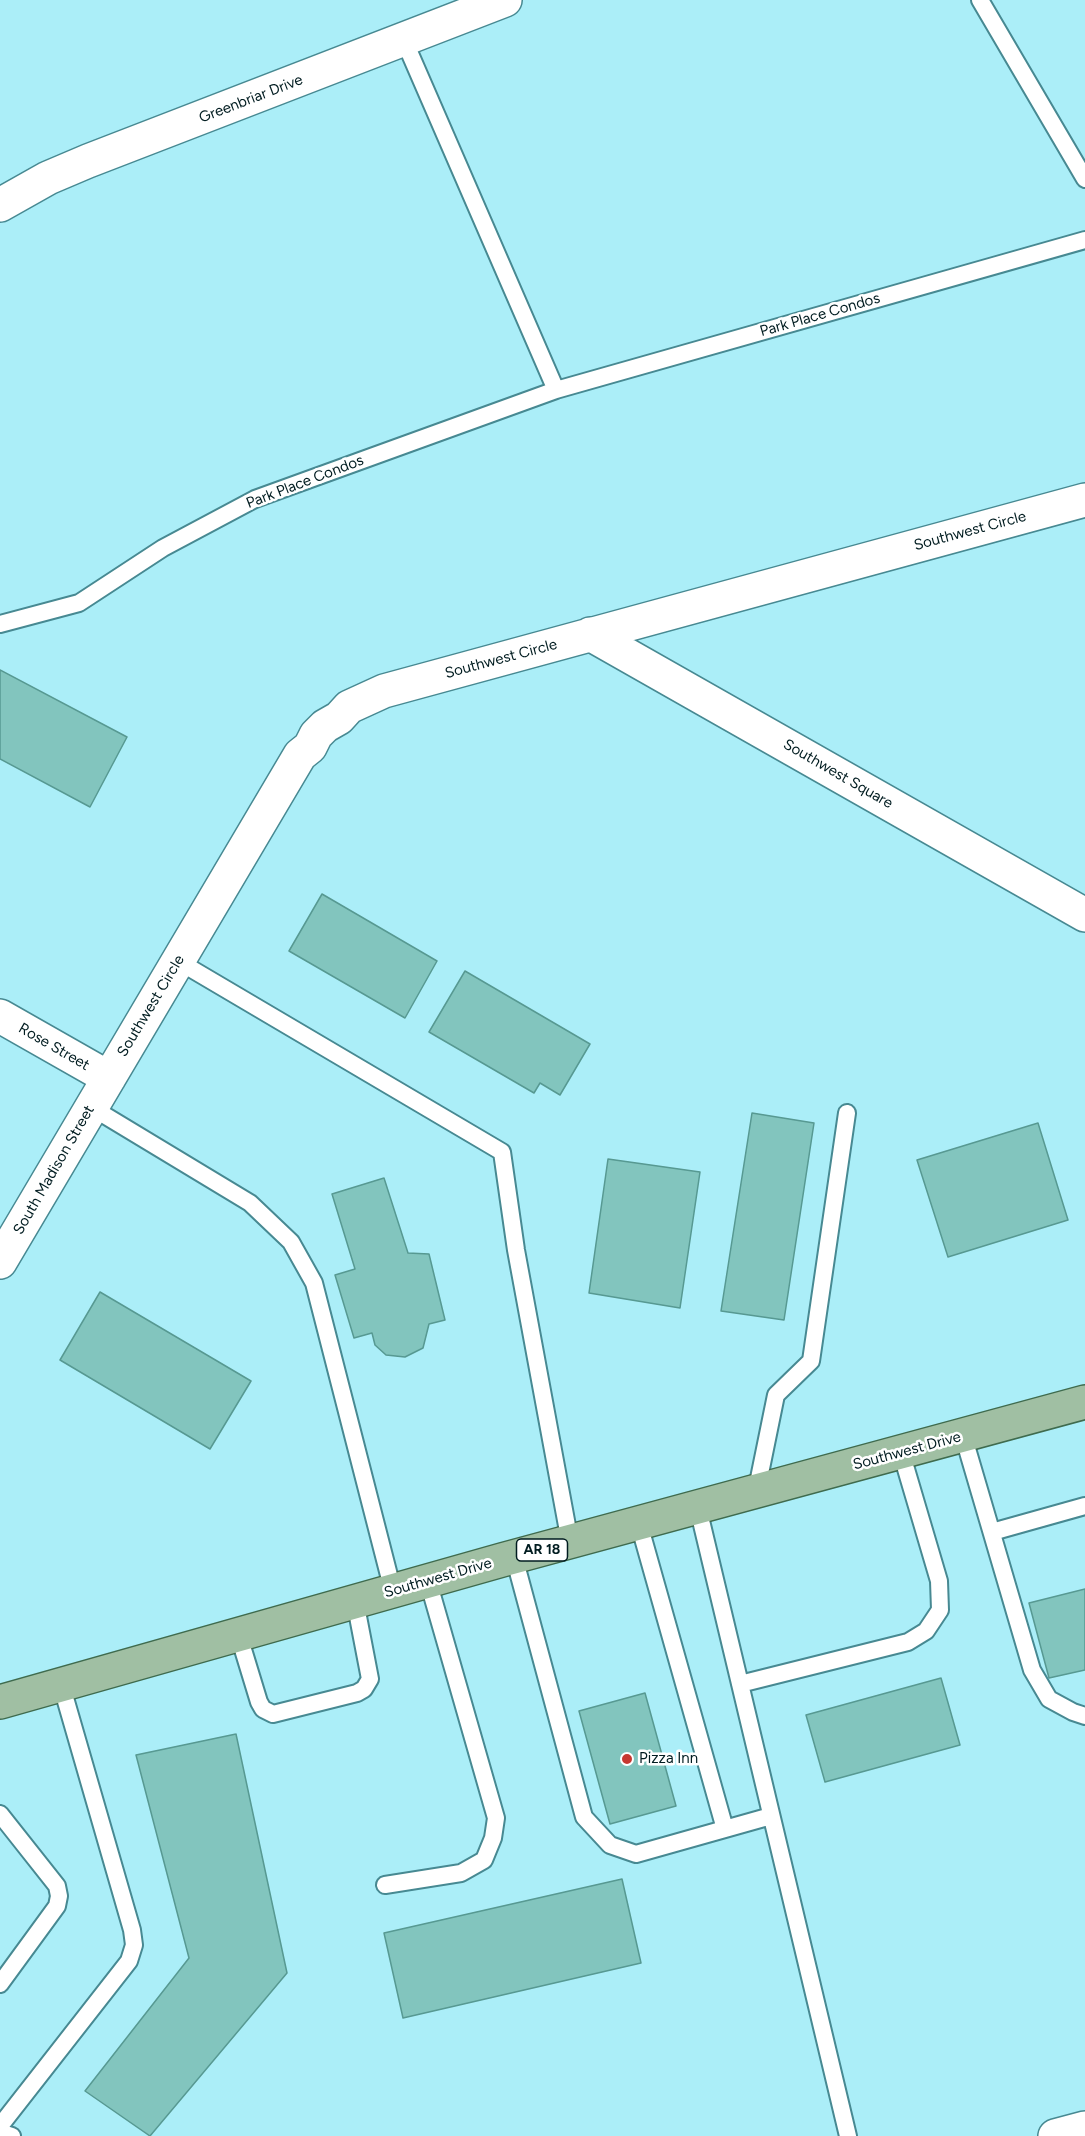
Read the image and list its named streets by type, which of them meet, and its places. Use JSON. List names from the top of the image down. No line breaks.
{"streets":{"main road":["Southwest Drive","AR 18"],"street":["Greenbriar Drive","Southwest Circle","Southwest Square","Rose Street","South Madison Street"],"lane":["Park Place Condos"]},"crossings":[["Southwest Circle","Southwest Square"],["Southwest Circle","Rose Street"],["Southwest Circle","South Madison Street"],["Rose Street","South Madison Street"]],"places":["Pizza Inn"]}
